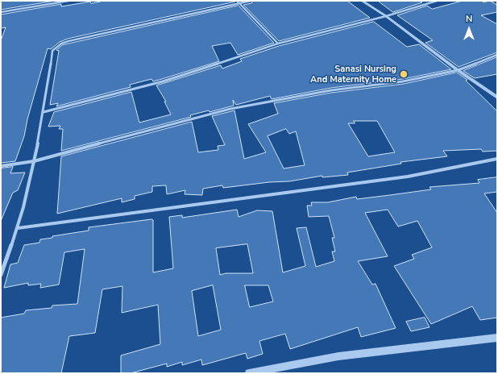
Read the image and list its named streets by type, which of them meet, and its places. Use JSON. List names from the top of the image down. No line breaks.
{"places":["Sanasi Nursing And Maternity Home"],"north":"top"}
